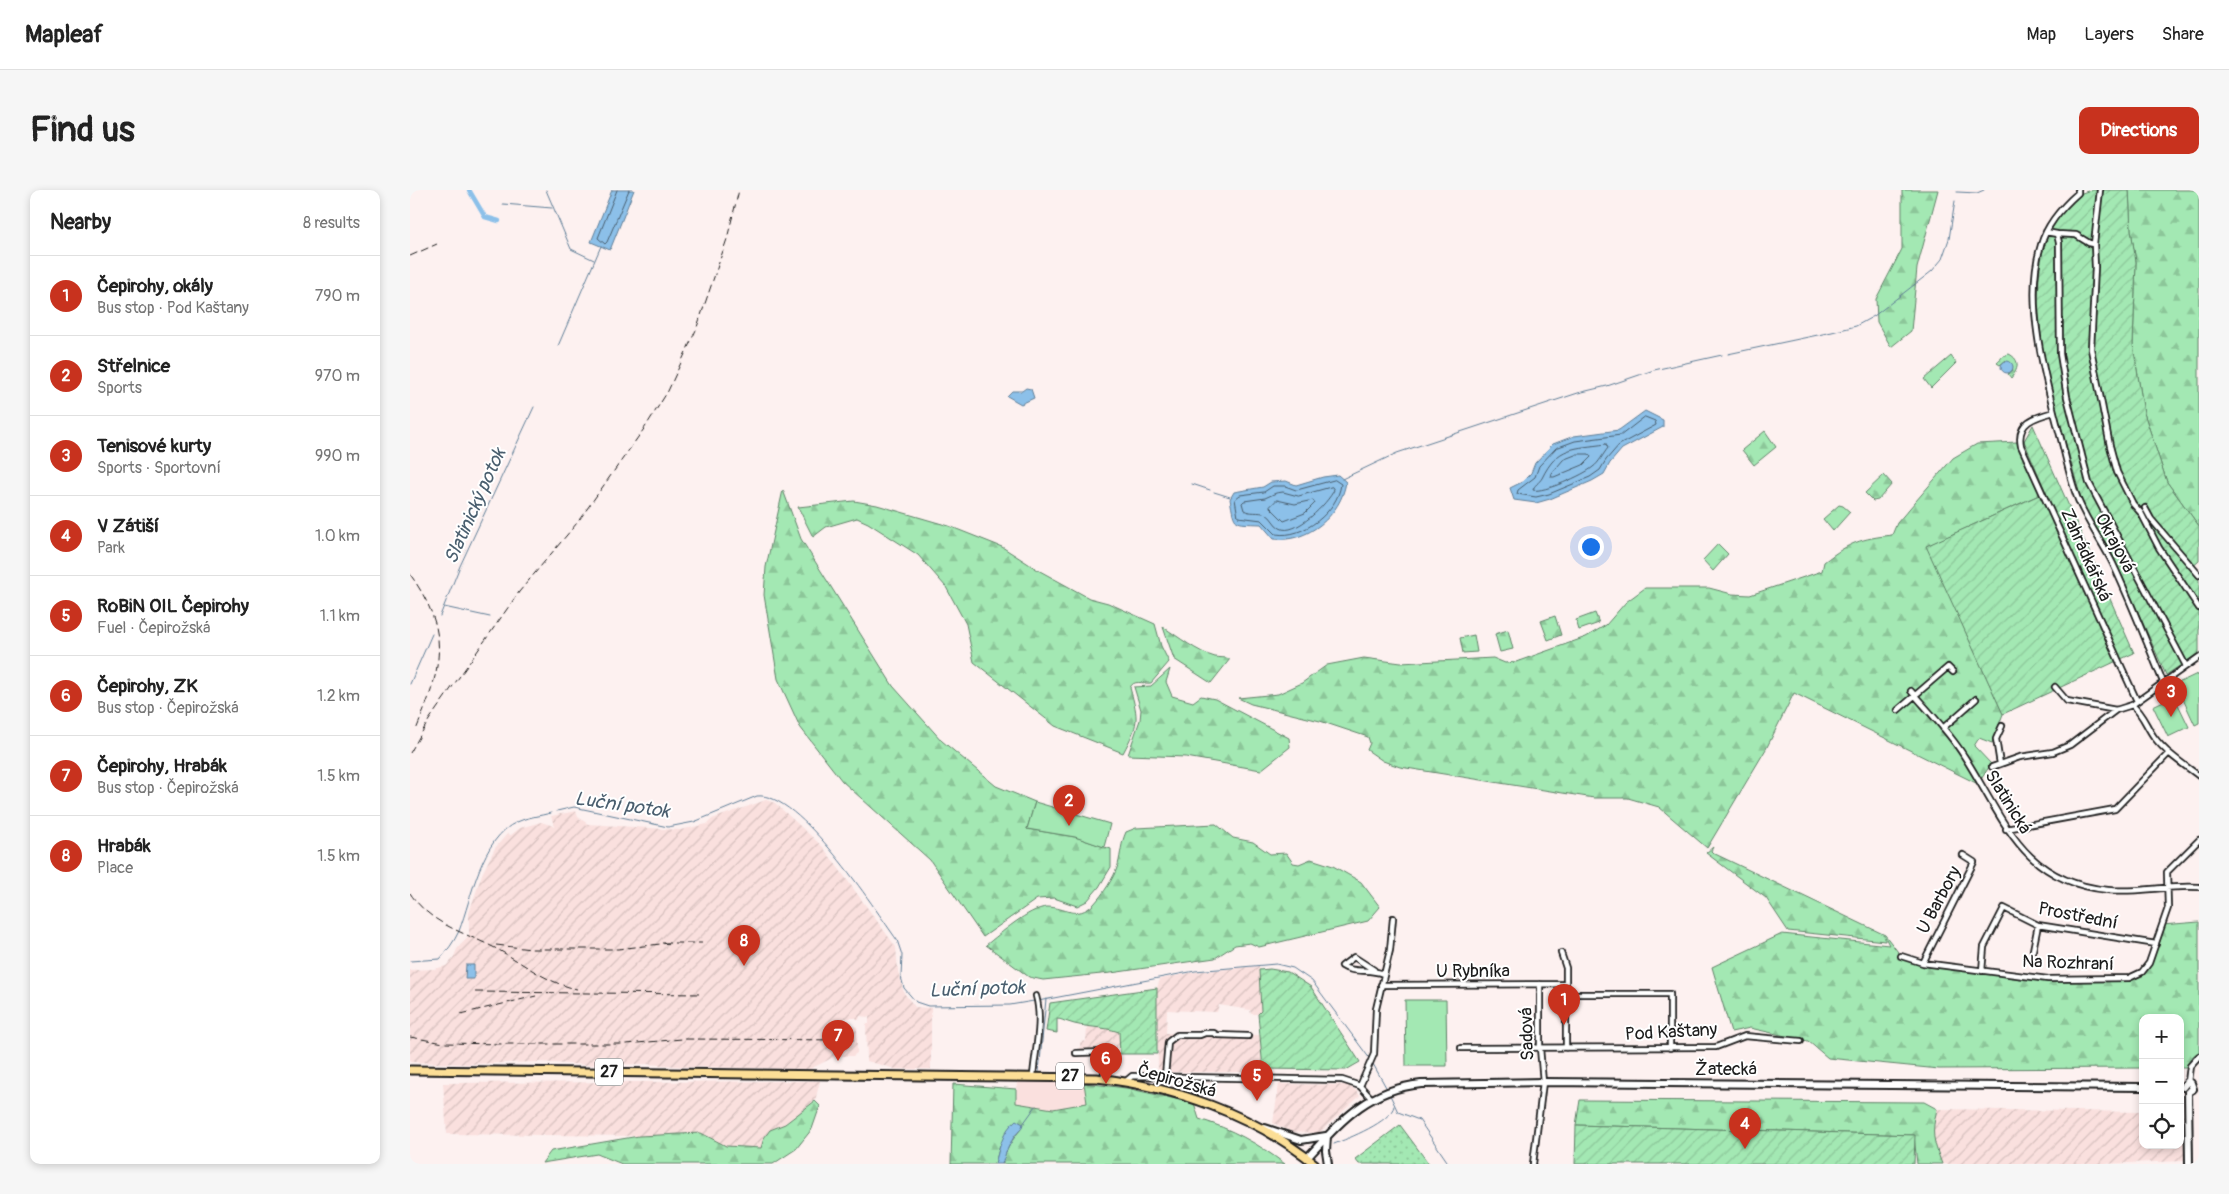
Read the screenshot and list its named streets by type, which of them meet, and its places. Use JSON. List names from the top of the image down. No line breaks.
{"streets":{"main road":["27","Čepirožská"],"street":["Okrajová","Zahrádkářská","Slatinická","U Barbory","Prostřední","Na Rozhraní","U Rybníka","Pod Kaštany","Sadová","Žatecká"]},"crossings":[["Okrajová","Zahrádkářská"],["Slatinická","Na Rozhraní"],["U Barbory","Na Rozhraní"],["Prostřední","Na Rozhraní"],["U Rybníka","Sadová"],["Pod Kaštany","Sadová"],["Sadová","Žatecká"],["Žatecká","Čepirožská"]],"water":["Slatinický potok","Luční potok"],"page":{"header":"Mapleaf","nav":["Map","Layers","Share"],"buttons":"Directions","title":"Find us","heading":["Nearby","8 results"],"list":[{"mark":"1","name":"Čepirohy, okály","note":"Bus stop · Pod Kaštany","value":"790 m"},{"mark":"2","name":"Střelnice","note":"Sports","value":"970 m"},{"mark":"3","name":"Tenisové kurty","note":"Sports · Sportovní","value":"990 m"},{"mark":"4","name":"V Zátiší","note":"Park","value":"1.0 km"},{"mark":"5","name":"RoBiN OIL Čepirohy","note":"Fuel · Čepirožská","value":"1.1 km"},{"mark":"6","name":"Čepirohy, ZK","note":"Bus stop · Čepirožská","value":"1.2 km"},{"mark":"7","name":"Čepirohy, Hrabák","note":"Bus stop · Čepirožská","value":"1.5 km"},{"mark":"8","name":"Hrabák","note":"Place","value":"1.5 km"}],"pins":["3","2","8","1","7","6","5","4"],"map_buttons":["+","−"]}}
